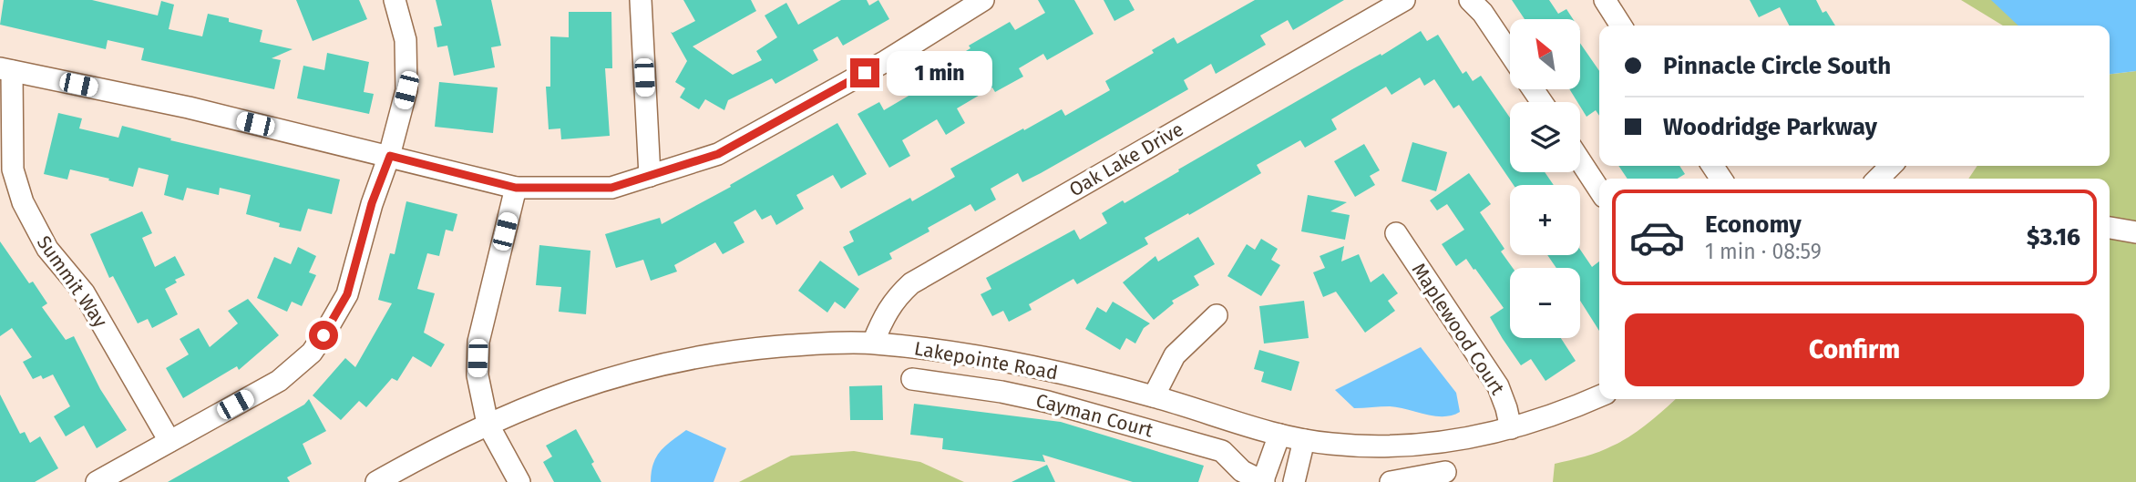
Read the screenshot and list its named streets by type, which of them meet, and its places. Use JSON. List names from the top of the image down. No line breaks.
{"streets":{"street":["Oak Lake Drive","Summit Way","Maplewood Court","Lakepointe Road","Cayman Court"]},"crossings":[["Oak Lake Drive","Lakepointe Road"],["Maplewood Court","Lakepointe Road"]],"north":"top left","page":{"map_buttons":["+","−"],"banner":["Pinnacle Circle South","Woodridge Parkway"],"bubble":"1 min","list":[{"name":"Economy","note":"1 min · 08:59","value":"$3.16"}],"buttons":"Confirm"}}
